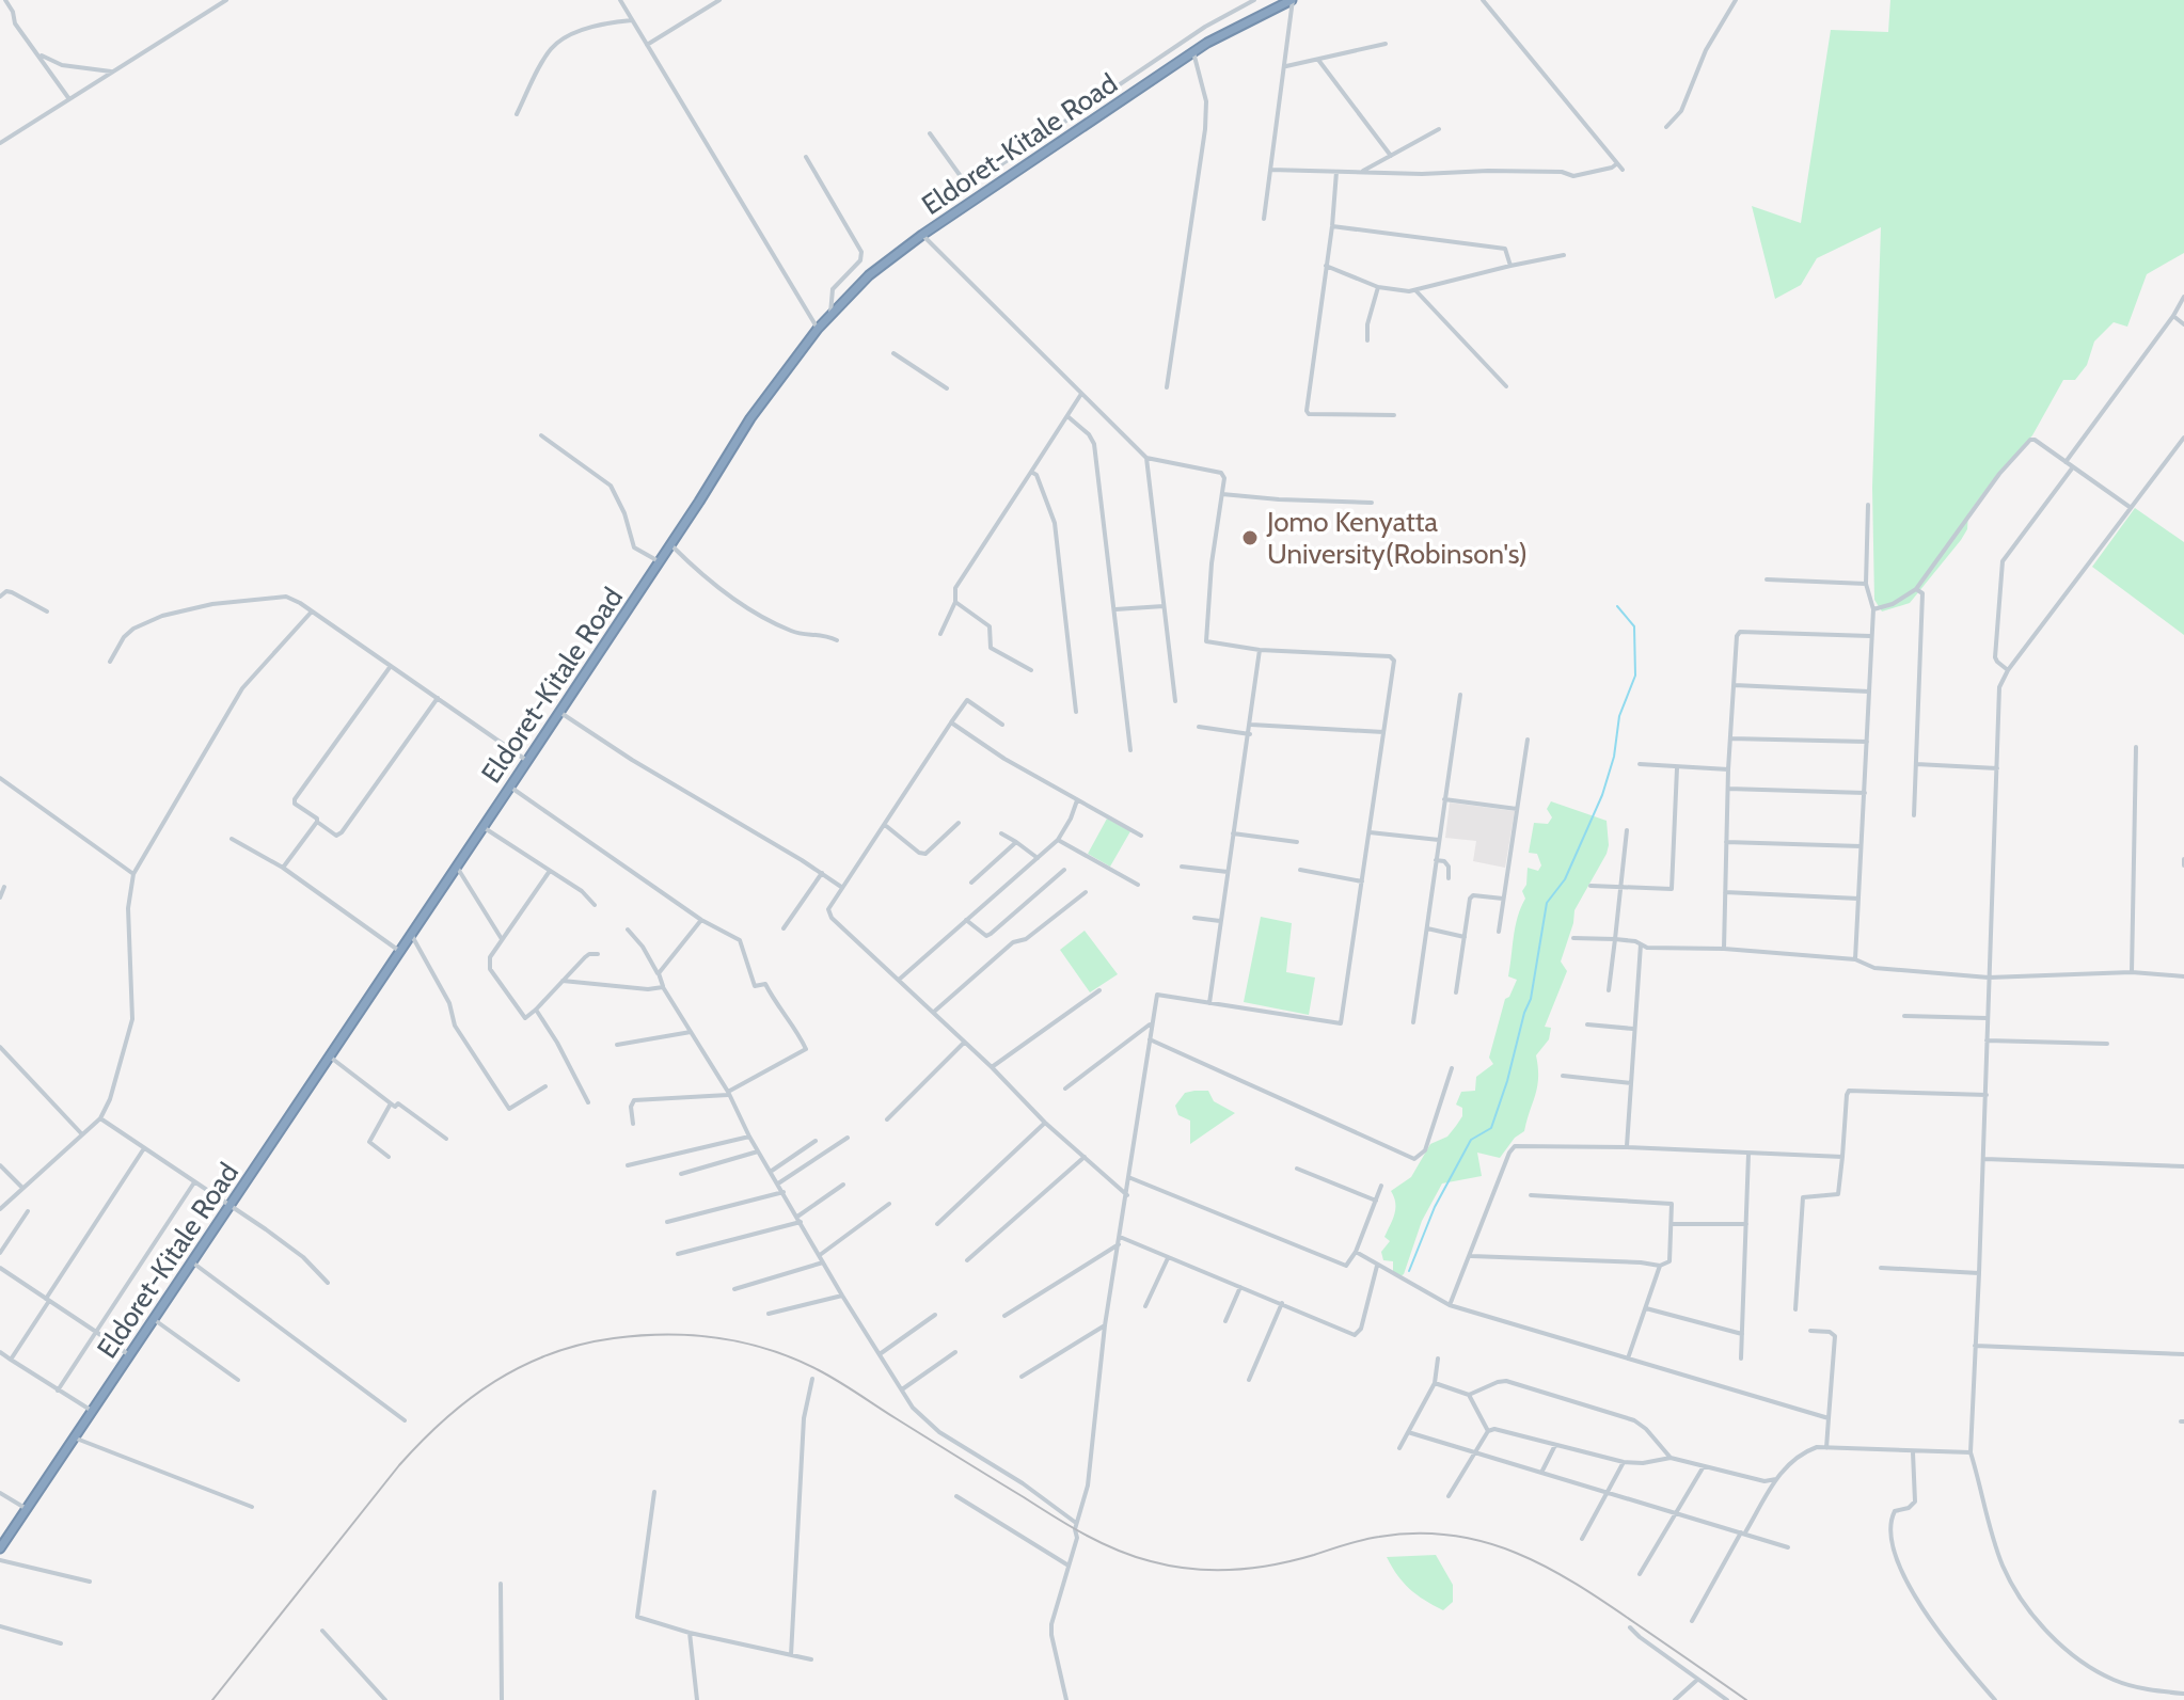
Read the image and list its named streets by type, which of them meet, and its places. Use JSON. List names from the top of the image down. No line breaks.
{"streets":{"highway":["Eldoret-Kitale Road"]},"places":["Jomo Kenyatta University(Robinson's)"]}
